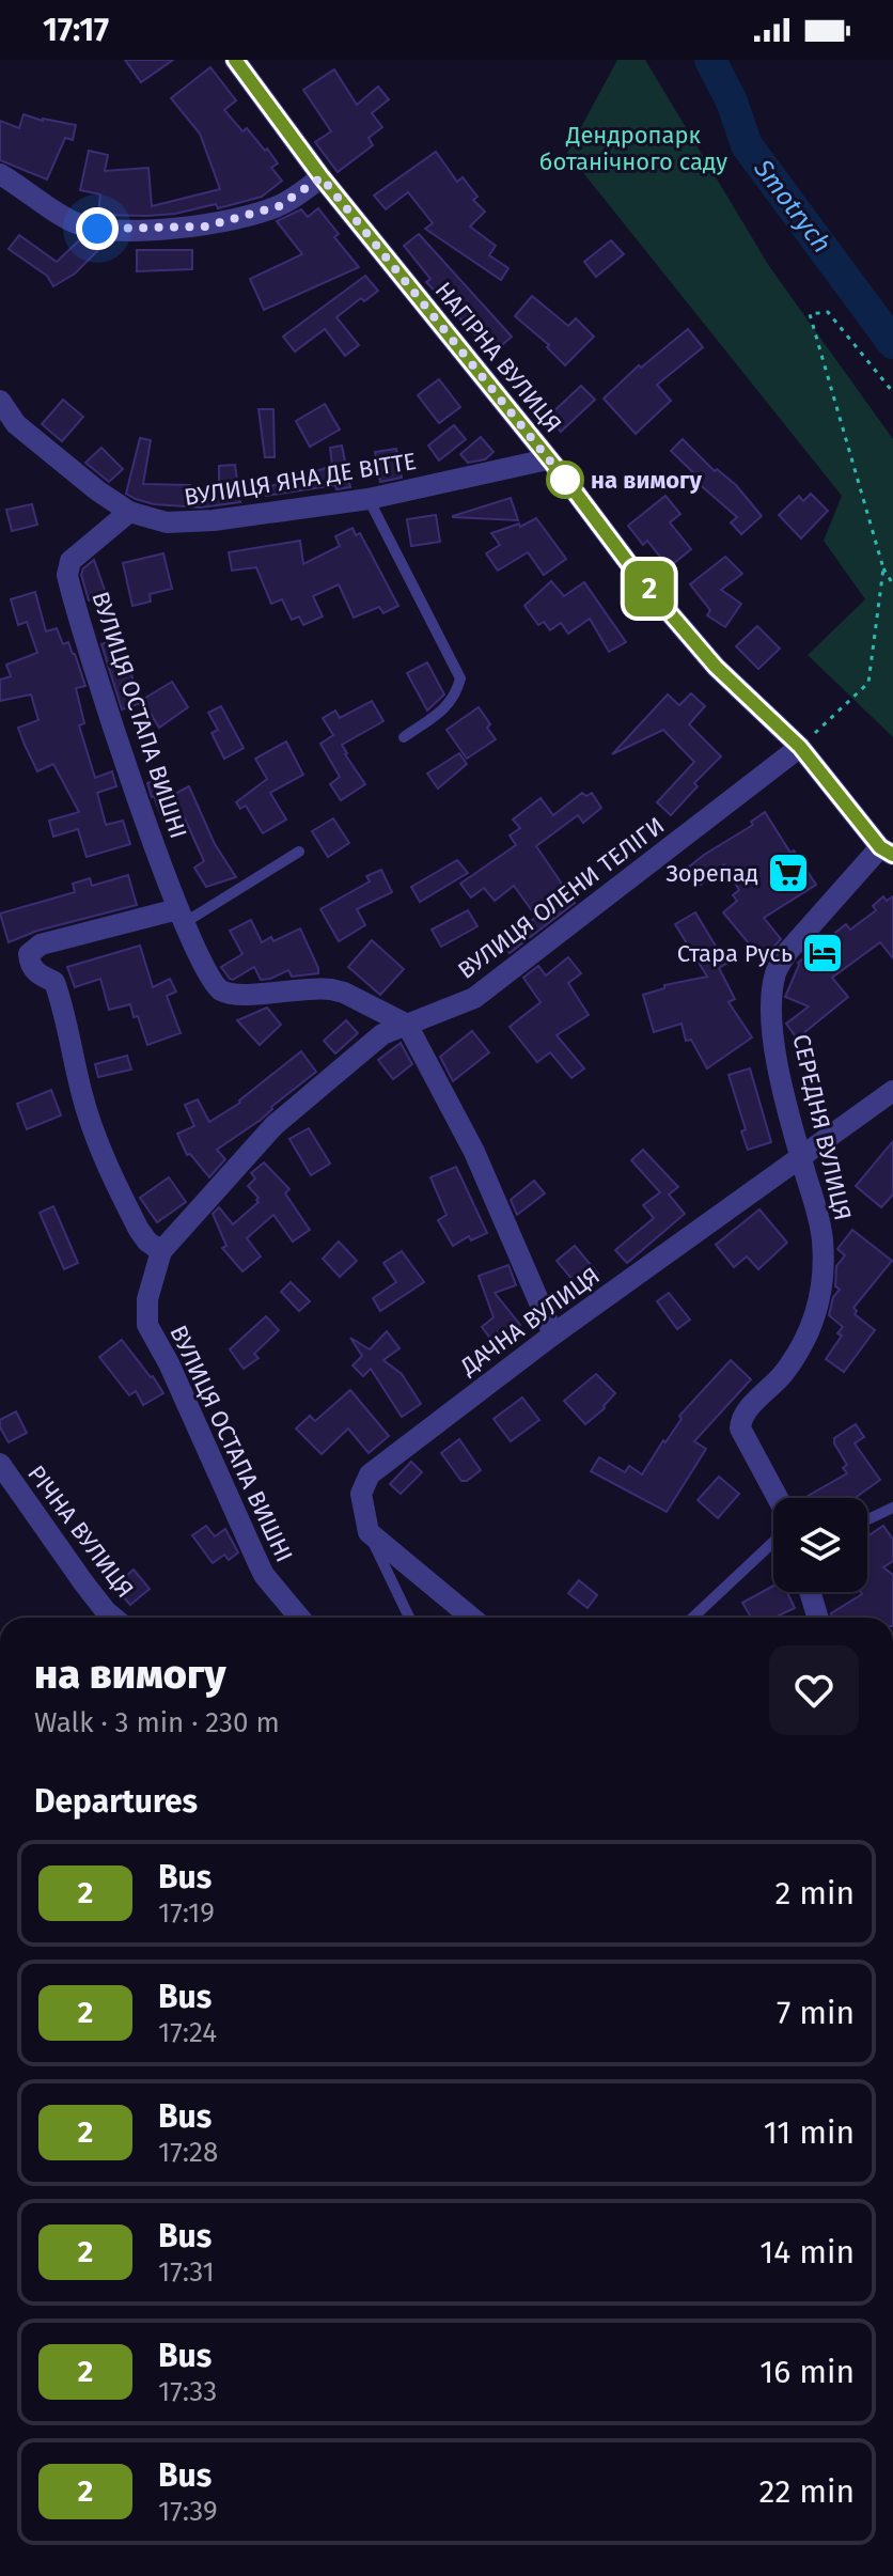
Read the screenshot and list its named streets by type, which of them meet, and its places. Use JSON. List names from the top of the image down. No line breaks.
{"streets":{"street":["НАГІРНА ВУЛИЦЯ","ВУЛИЦЯ ЯНА ДЕ ВІТТЕ","ВУЛИЦЯ ОСТАПА ВИШНІ","ВУЛИЦЯ ОЛЕНИ ТЕЛІГИ","СЕРЕДНЯ ВУЛИЦЯ","ДАЧНА ВУЛИЦЯ","РІЧНА ВУЛИЦЯ"]},"crossings":[["НАГІРНА ВУЛИЦЯ","ВУЛИЦЯ ЯНА ДЕ ВІТТЕ"],["НАГІРНА ВУЛИЦЯ","ВУЛИЦЯ ОЛЕНИ ТЕЛІГИ"],["НАГІРНА ВУЛИЦЯ","СЕРЕДНЯ ВУЛИЦЯ"],["ВУЛИЦЯ ЯНА ДЕ ВІТТЕ","ВУЛИЦЯ ОСТАПА ВИШНІ"],["ВУЛИЦЯ ОСТАПА ВИШНІ","ВУЛИЦЯ ОЛЕНИ ТЕЛІГИ"],["СЕРЕДНЯ ВУЛИЦЯ","ДАЧНА ВУЛИЦЯ"]],"water":["Smotrych"],"parks":["Дендропарк ботанічного саду"],"places":{"other":["на вимогу"],"supermarket":["Зорепад"],"hotel":["Стара Русь"]},"lines":["bus line 2"],"page":{"status":"17:17","on_map":"2","heading":[["на вимогу","Walk · 3 min · 230 m"],"Departures"],"list":[{"mark":"2","name":"Bus","note":"17:19","value":"2 min"},{"mark":"2","name":"Bus","note":"17:24","value":"7 min"},{"mark":"2","name":"Bus","note":"17:28","value":"11 min"},{"mark":"2","name":"Bus","note":"17:31","value":"14 min"},{"mark":"2","name":"Bus","note":"17:33","value":"16 min"},{"mark":"2","name":"Bus","note":"17:39","value":"22 min"}]}}
